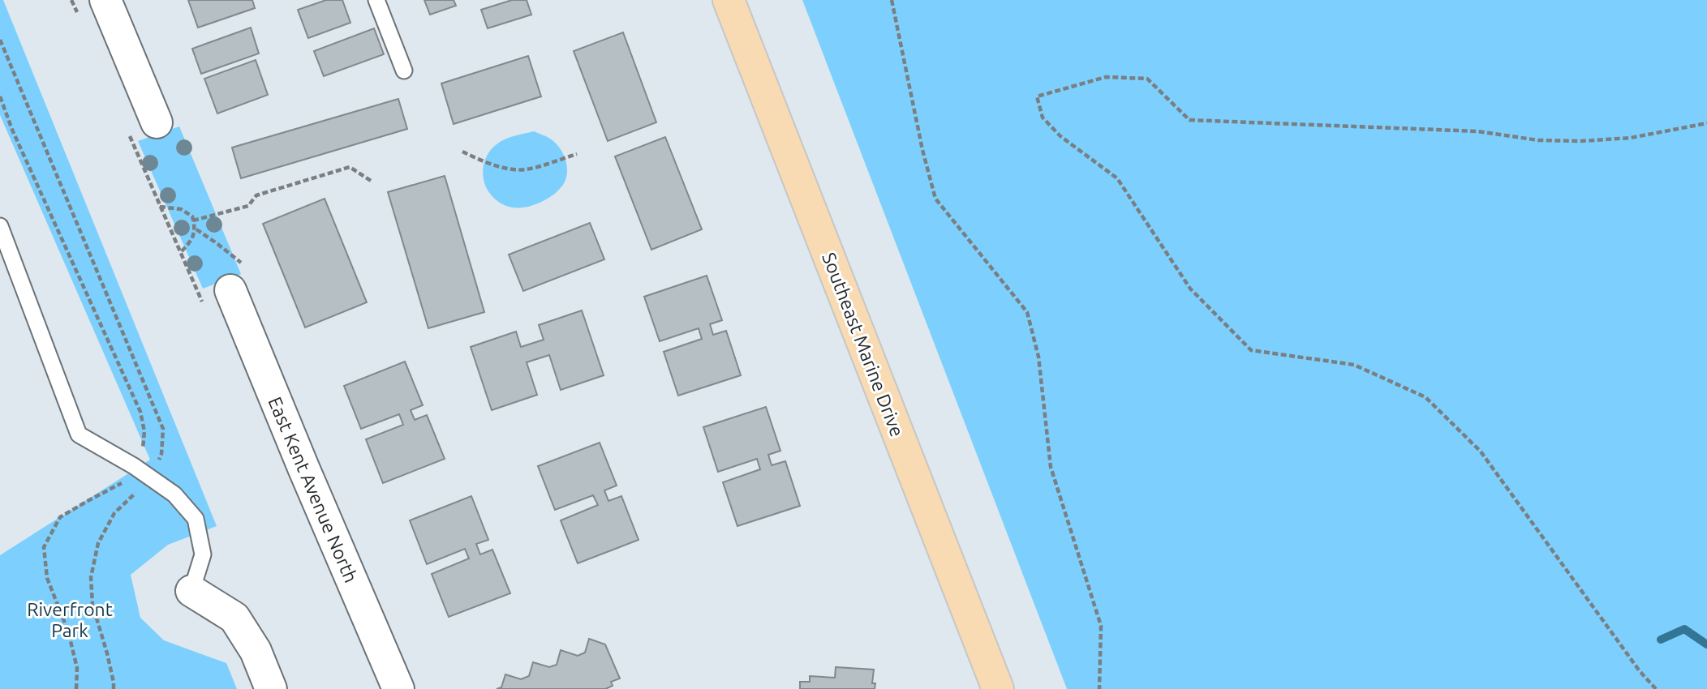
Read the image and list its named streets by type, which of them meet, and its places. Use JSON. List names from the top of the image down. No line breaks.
{"streets":{"main road":["Southeast Marine Drive"],"street":["East Kent Avenue North"]},"parks":["Riverfront Park"]}
